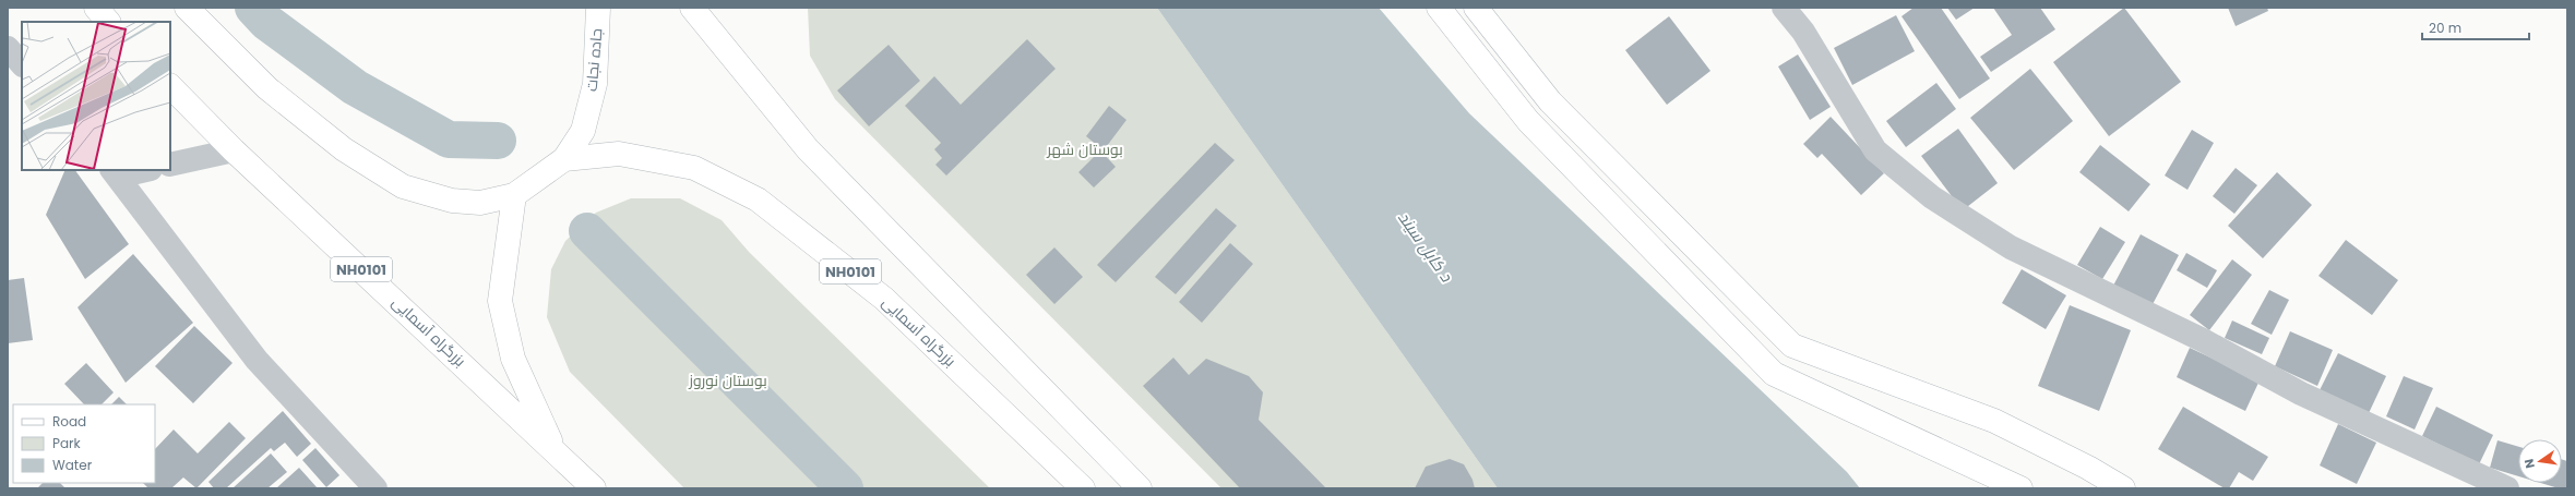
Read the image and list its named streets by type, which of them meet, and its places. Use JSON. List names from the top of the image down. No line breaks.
{"streets":{"main road":["جاده نجات","NH0101","بزرگراه آسمایی"]},"crossings":[["جاده نجات","NH0101"],["جاده نجات","بزرگراه آسمایی"],["NH0101","بزرگراه آسمایی"]],"water":["د کابل سيند"],"parks":["بوستان شهر","بوستان نوروز"],"legend":["Road","Park","Water"],"scale_bar":"20 m","north":"left"}
